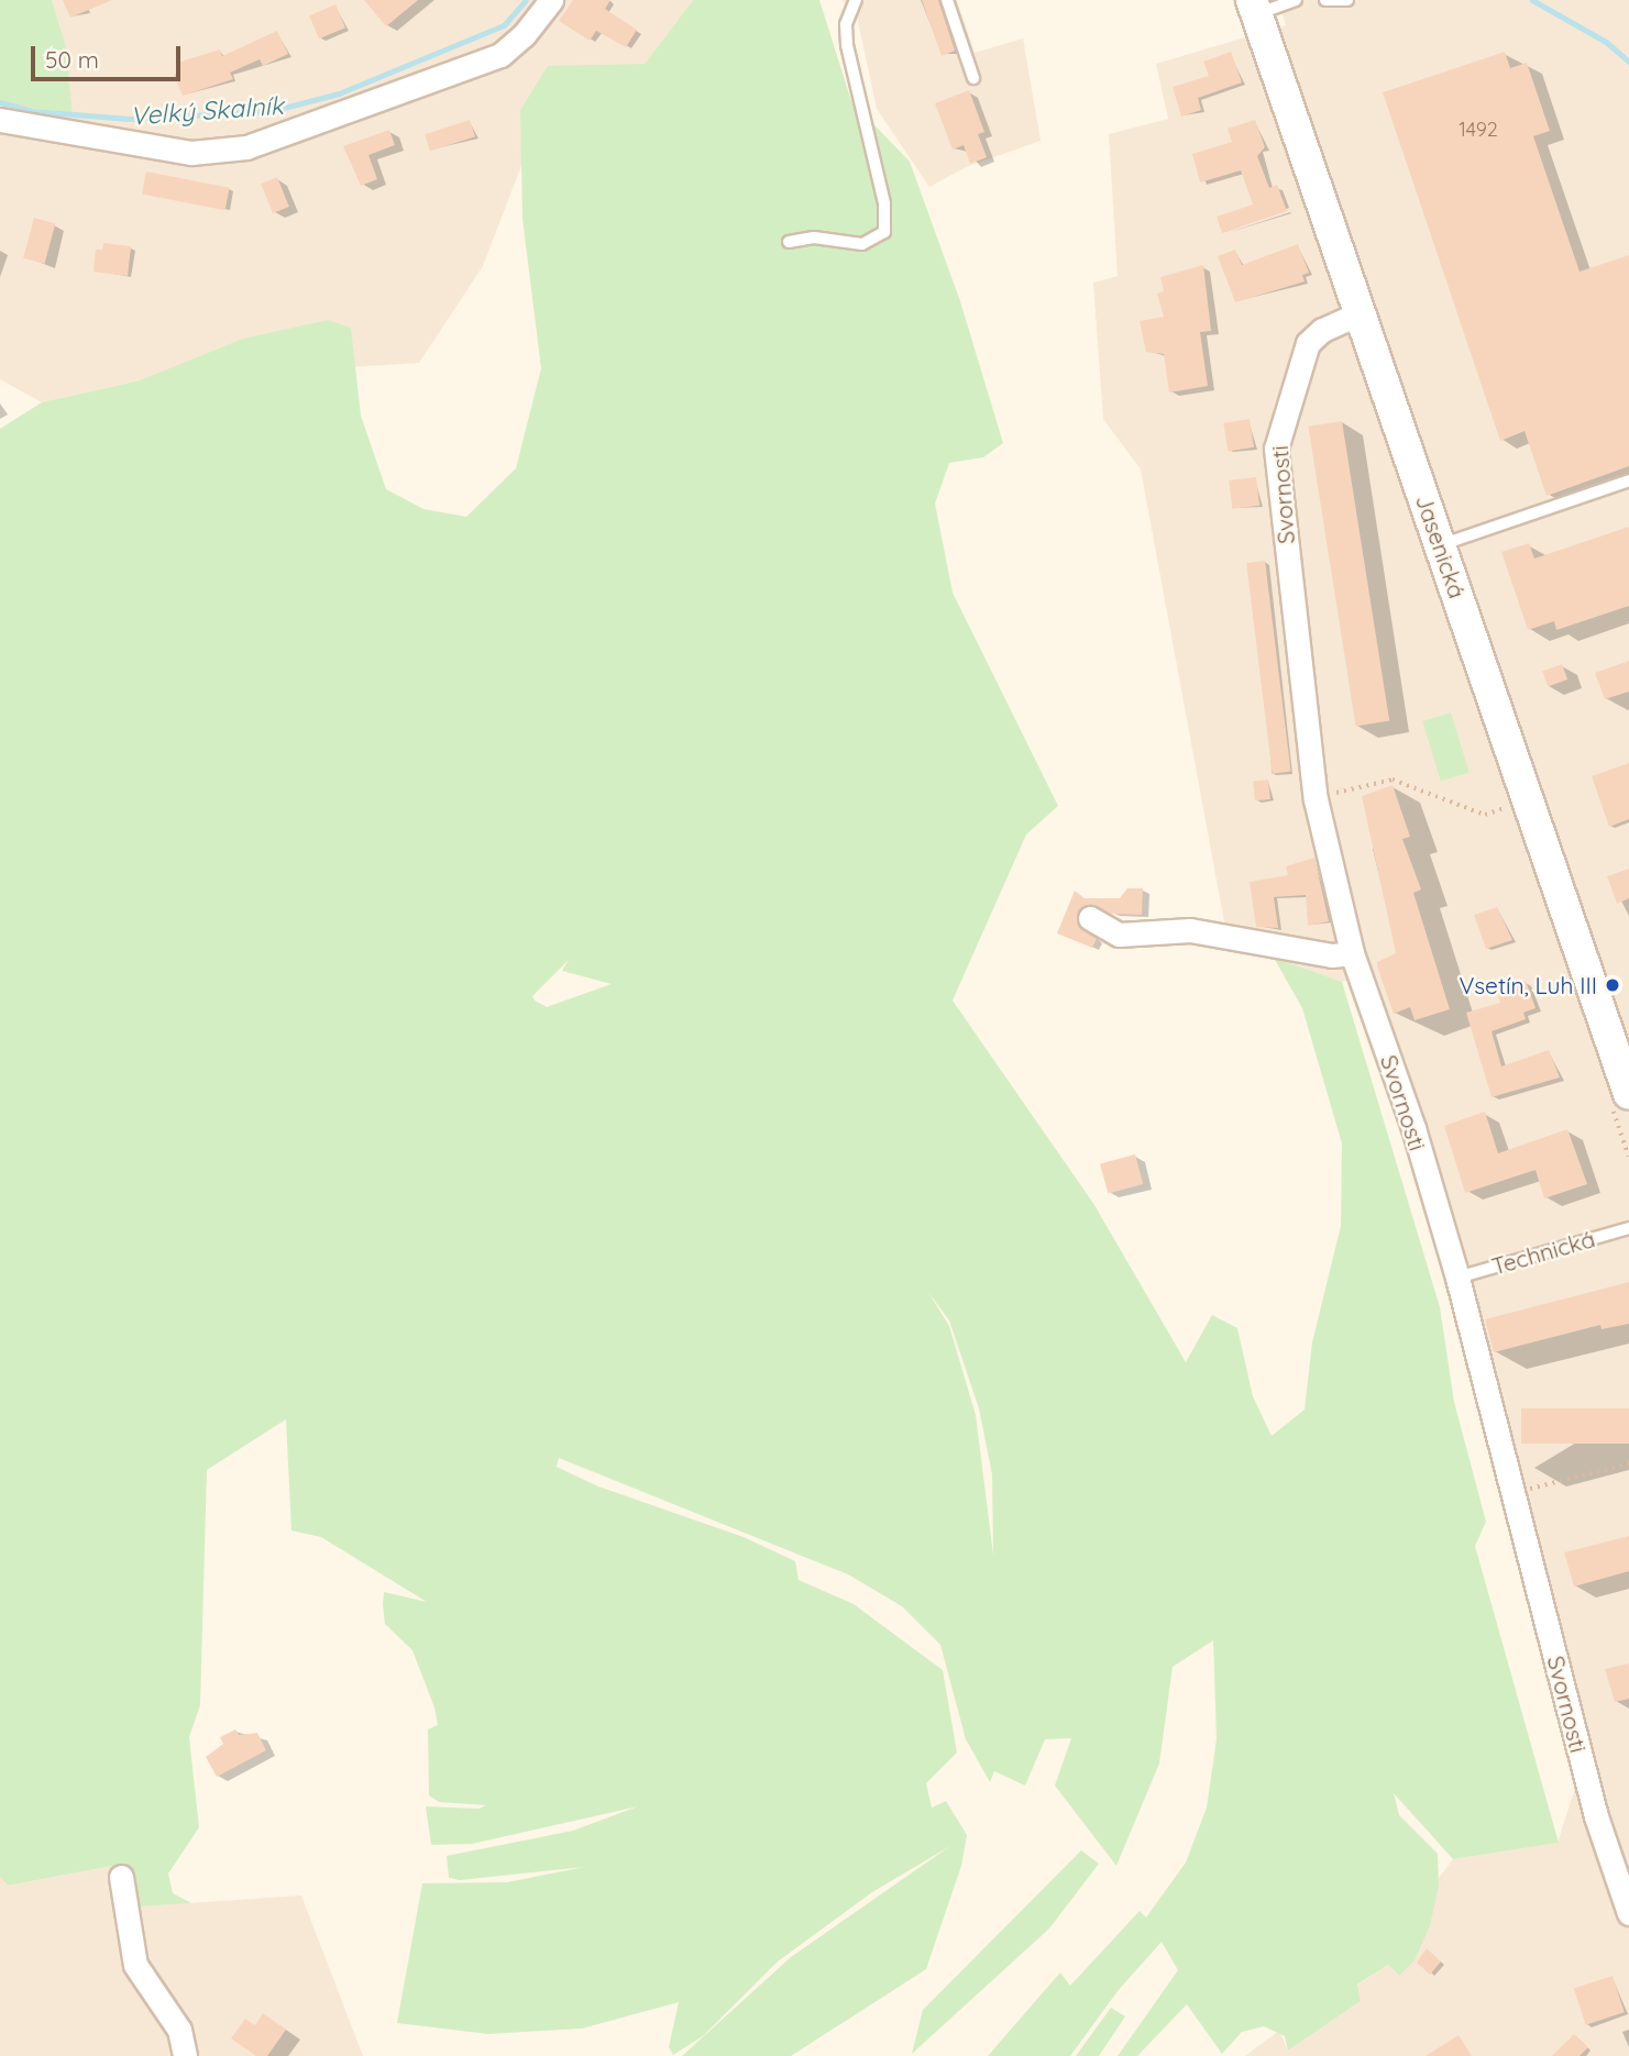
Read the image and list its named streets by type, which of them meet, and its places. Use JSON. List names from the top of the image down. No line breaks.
{"streets":{"street":["Svornosti","Jasenická"],"lane":["Technická"]},"crossings":[["Svornosti","Jasenická"],["Svornosti","Technická"]],"water":["Velký Skalník"],"places":["Vsetín, Luh III"],"house_numbers":["1492"],"scale_bar":"50 m"}
